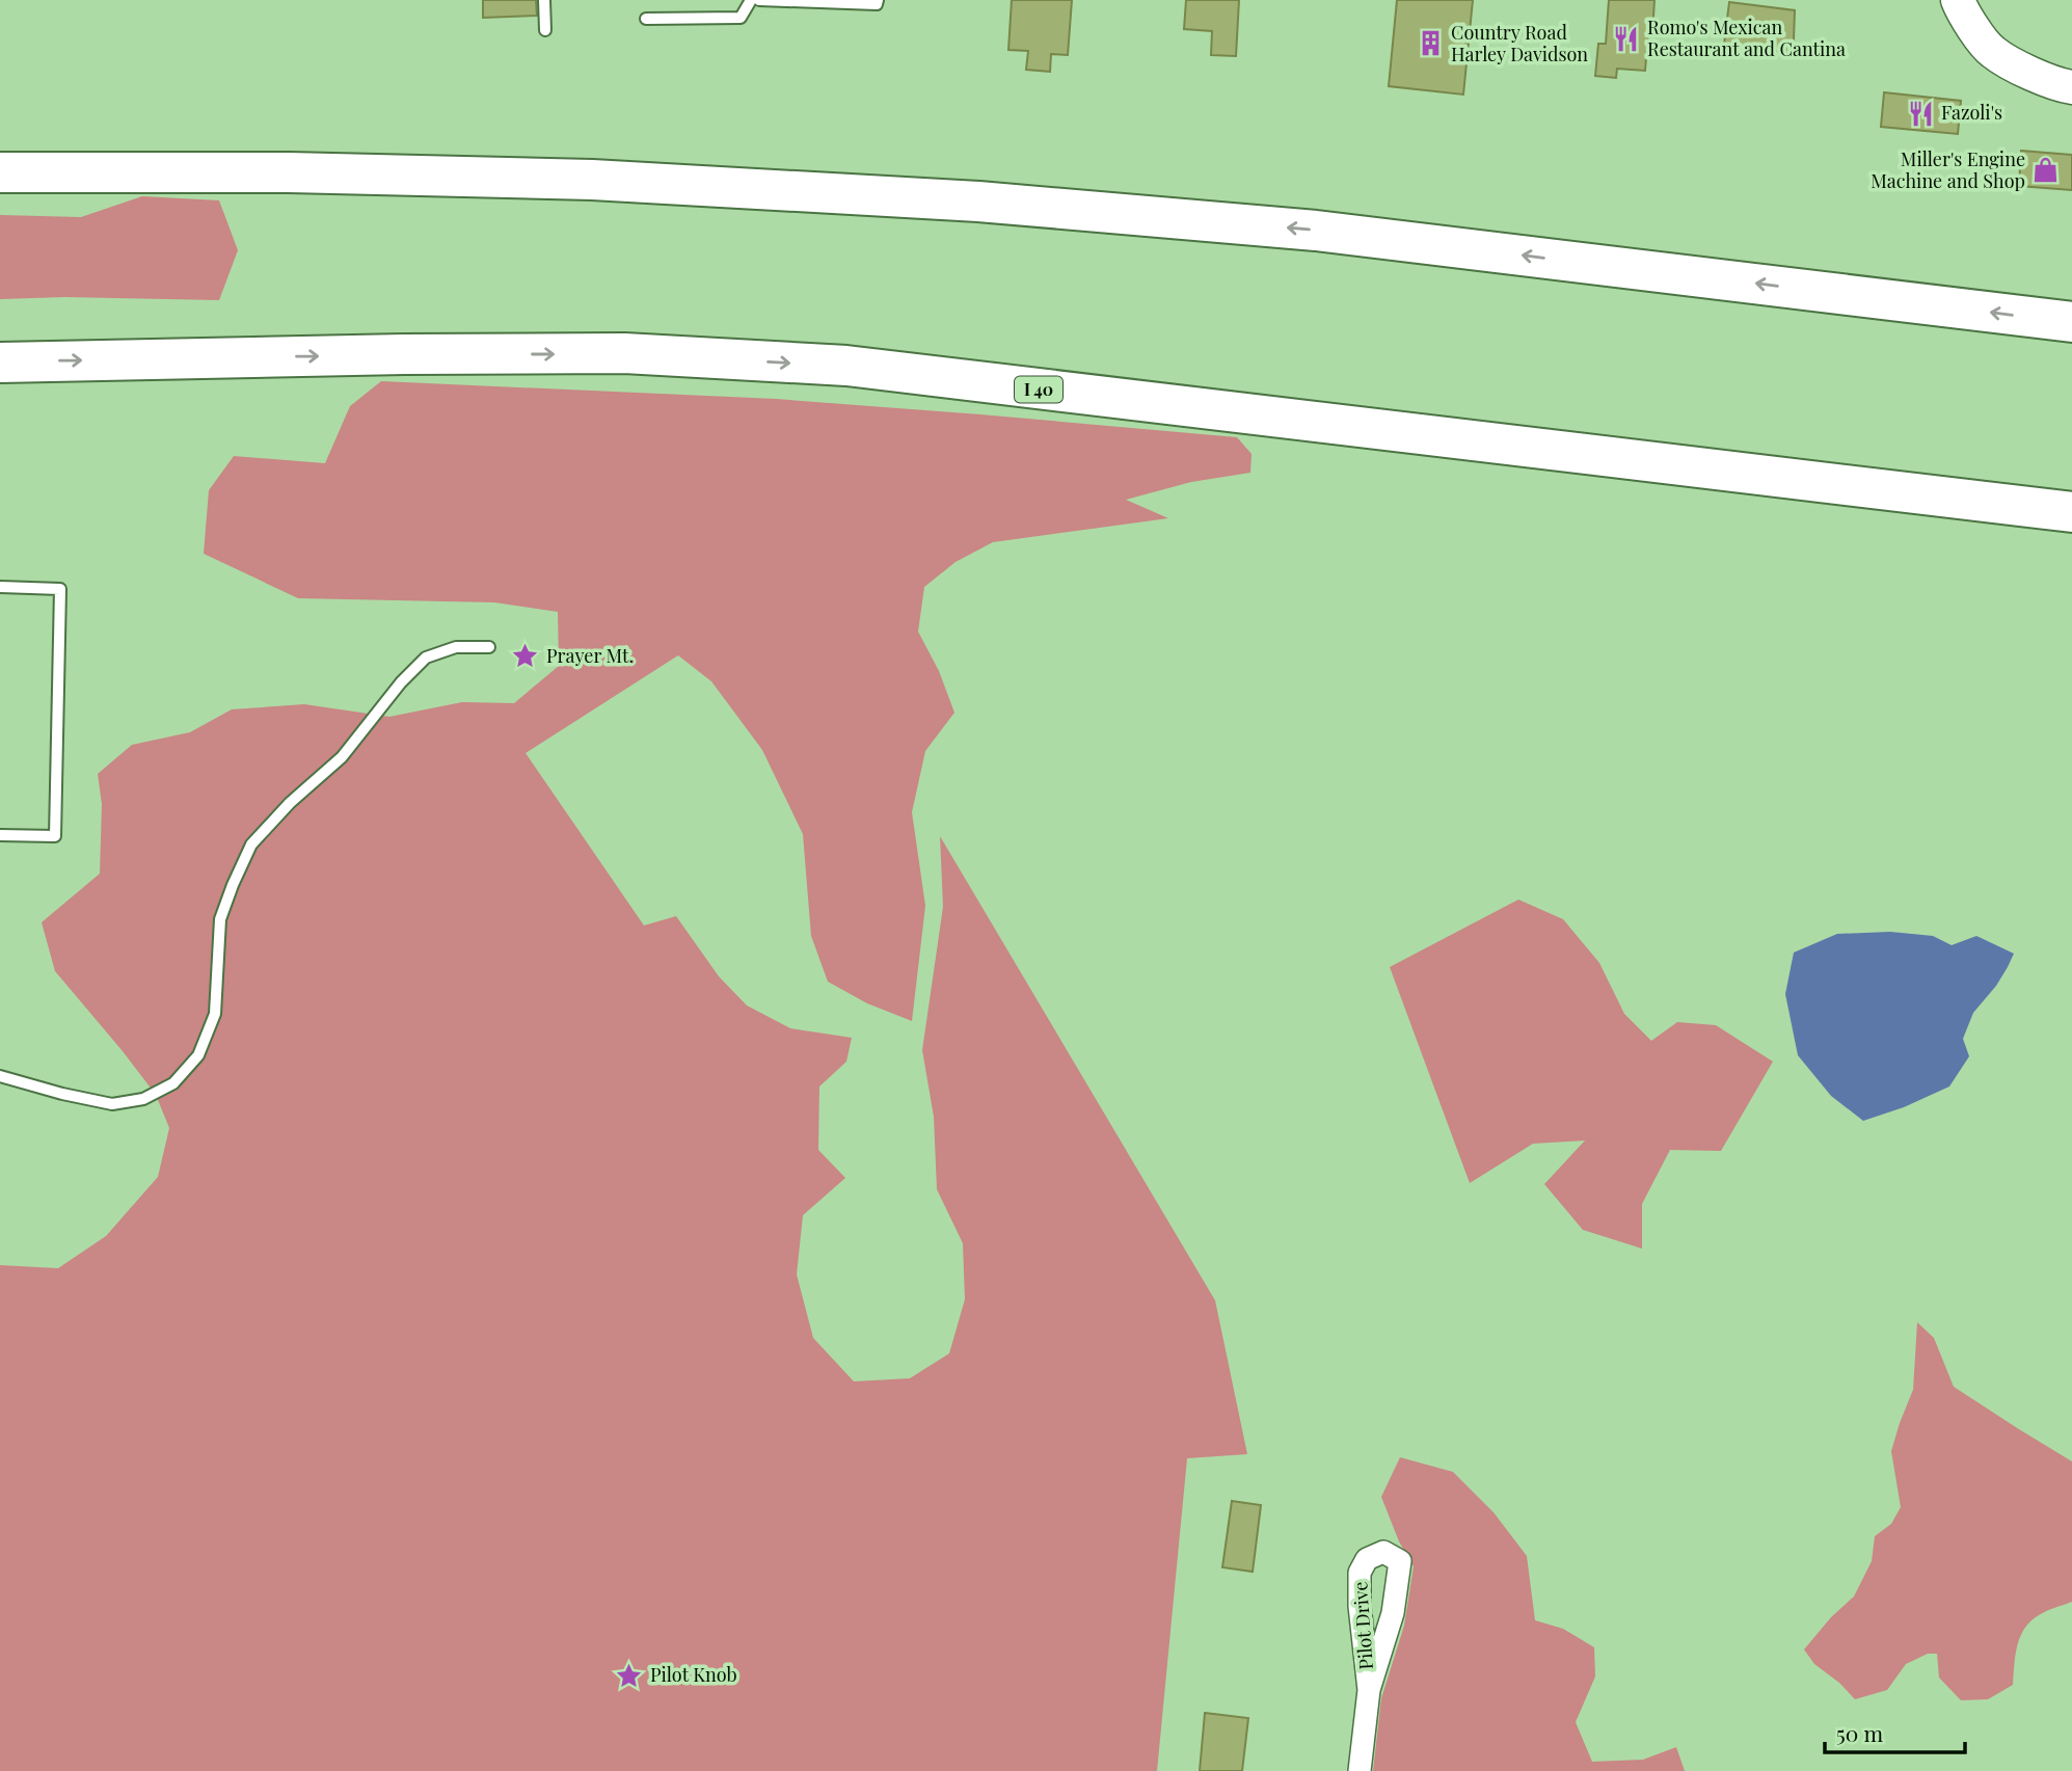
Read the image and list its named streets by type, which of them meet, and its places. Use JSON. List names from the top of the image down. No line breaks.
{"streets":{"highway":["I 40"],"street":["Pilot Drive"]},"places":{"restaurant":["Romo's Mexican Restaurant and Cantina","Fazoli's"],"building":["Country Road Harley Davidson"],"shop":["Miller's Engine Machine and Shop"],"place":["Prayer Mt.","Pilot Knob"]},"scale_bar":"50 m"}
